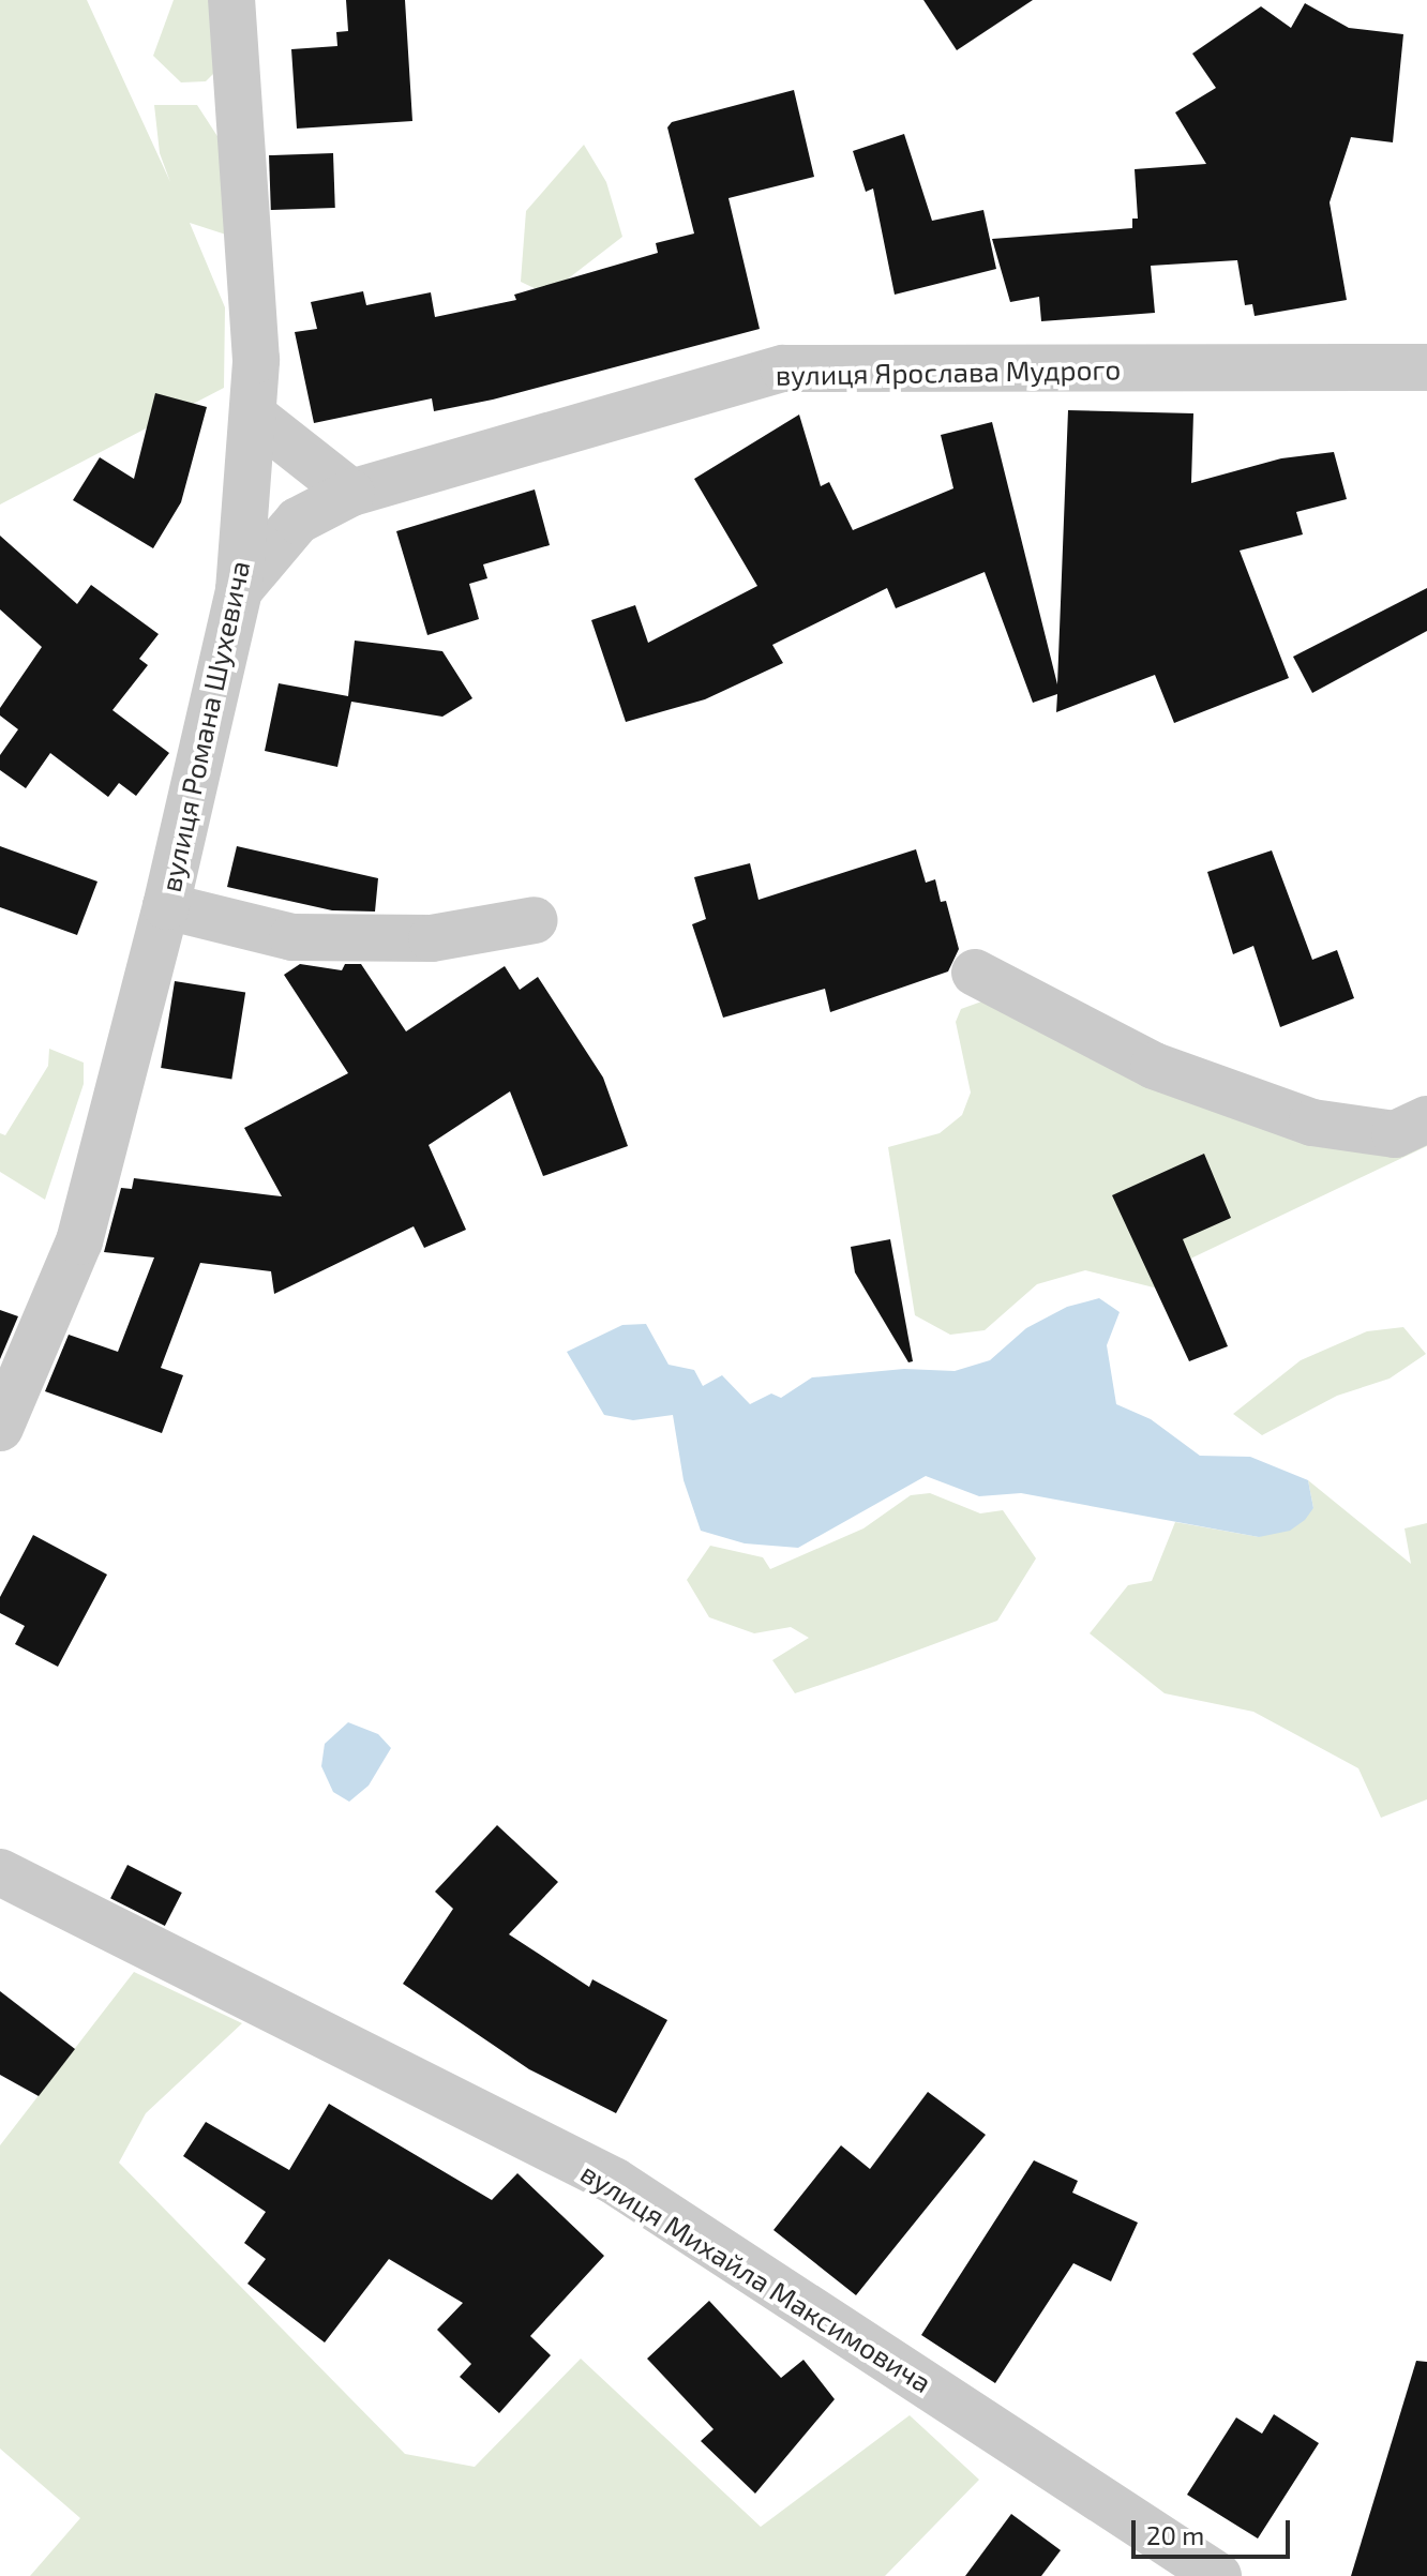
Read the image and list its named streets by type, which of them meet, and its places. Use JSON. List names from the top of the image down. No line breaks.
{"streets":{"street":["вулиця Ярослава Мудрого","вулиця Романа Шухевича","вулиця Михайла Максимовича"]},"crossings":[["вулиця Ярослава Мудрого","вулиця Романа Шухевича"]],"scale_bar":"20 m"}
